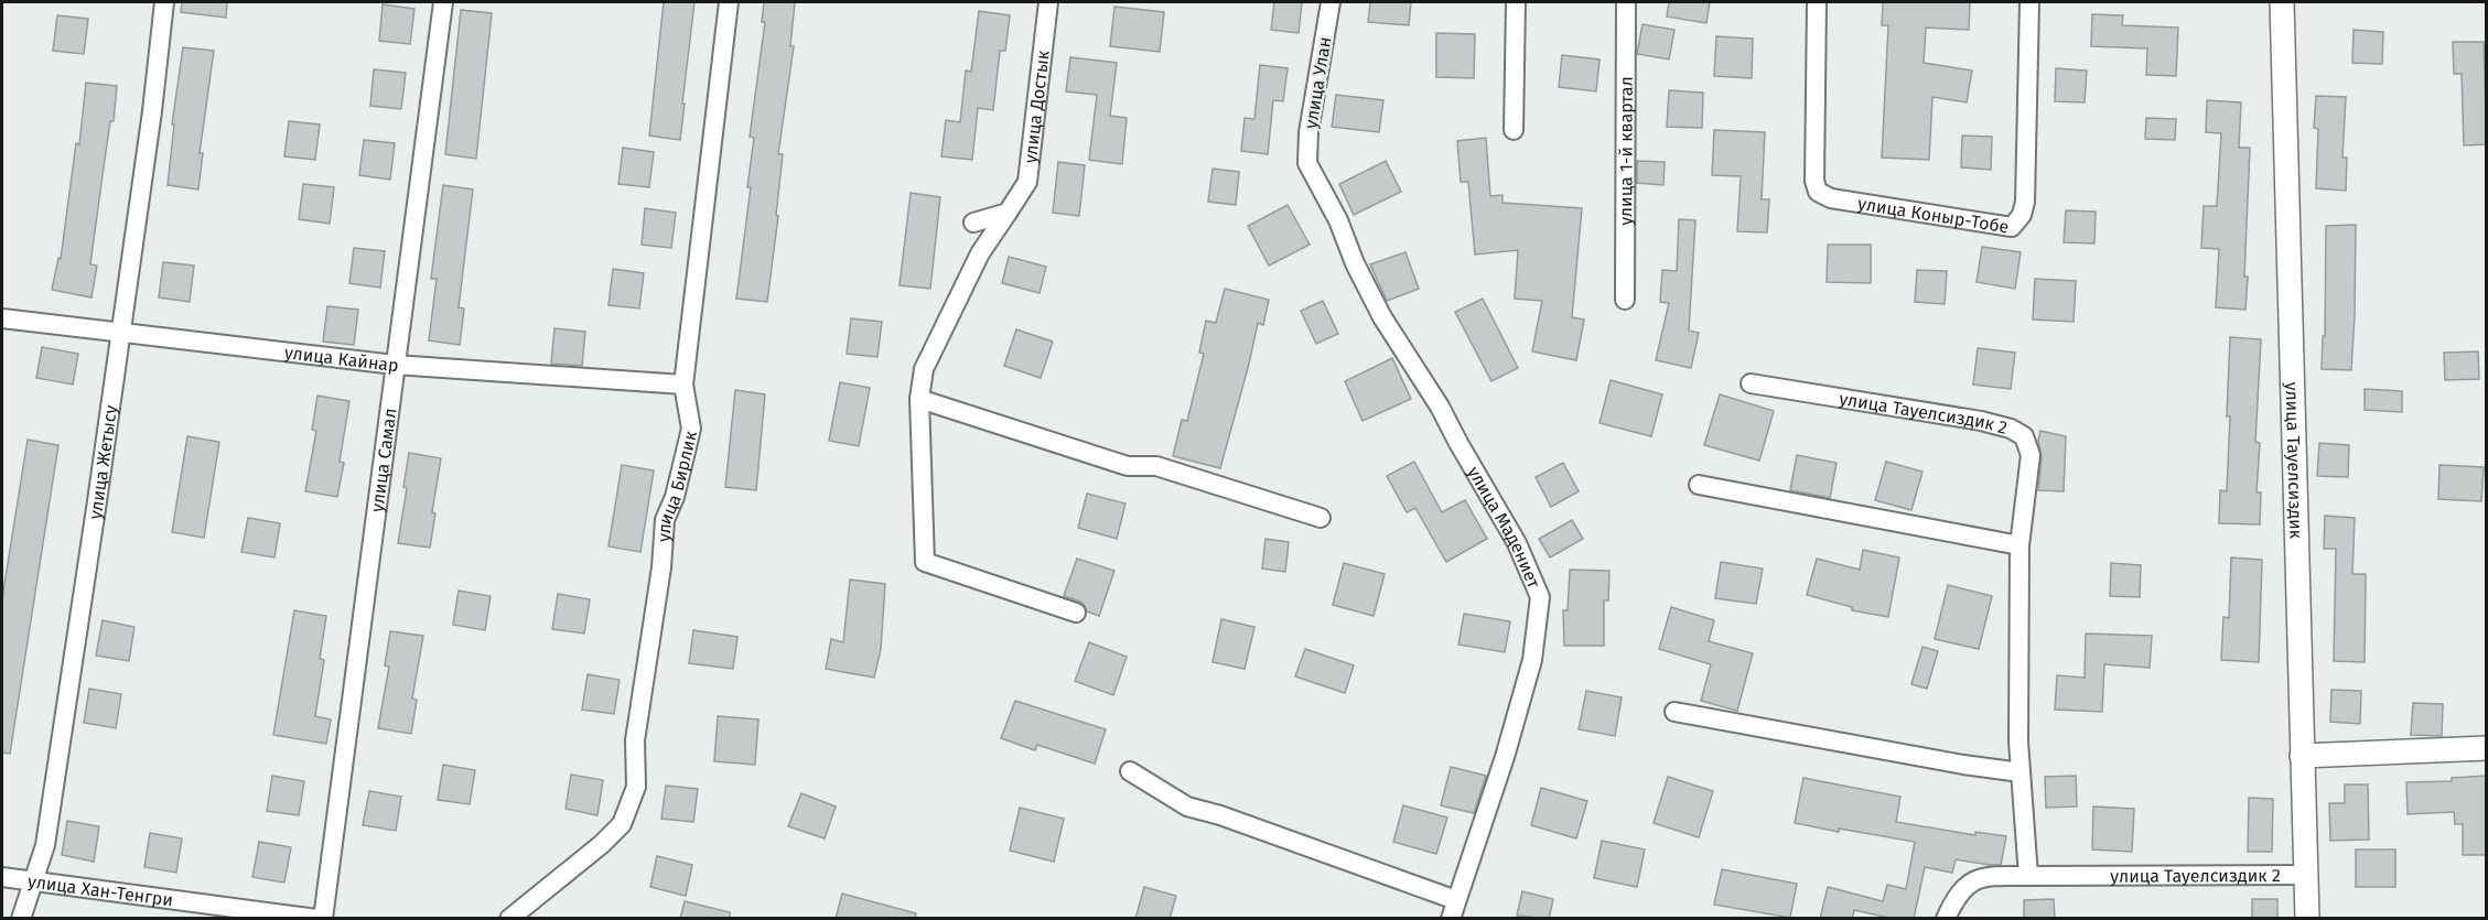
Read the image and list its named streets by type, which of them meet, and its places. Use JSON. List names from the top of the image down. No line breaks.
{"streets":{"street":["улица Улан","улица Достык","улица 1-й квартал","улица Коныр-Тобе","улица Кайнар","улица Тауелсиздик 2","улица Самал","улица Тауелсиздик","улица Жетысу","улица Бирлик","улица Мадениет","улица Хан-Тенгри"]},"crossings":[["улица Улан","улица Мадениет"],["улица Кайнар","улица Самал"],["улица Кайнар","улица Жетысу"],["улица Кайнар","улица Бирлик"],["улица Тауелсиздик 2","улица Тауелсиздик"],["улица Жетысу","улица Хан-Тенгри"]]}
